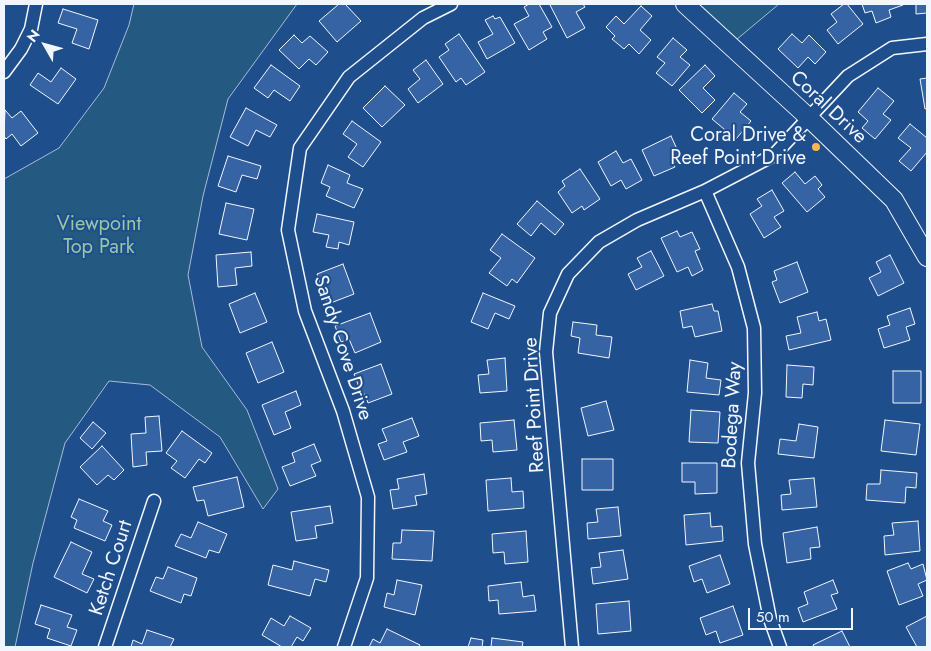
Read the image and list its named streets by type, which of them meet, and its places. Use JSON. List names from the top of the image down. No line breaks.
{"streets":{"street":["Coral Drive","Sandy Cove Drive","Reef Point Drive","Bodega Way","Ketch Court"]},"crossings":[["Coral Drive","Reef Point Drive"],["Reef Point Drive","Bodega Way"]],"parks":["Viewpoint Top Park"],"places":["Coral Drive & Reef Point Drive"],"scale_bar":"50 m","north":"top left"}
